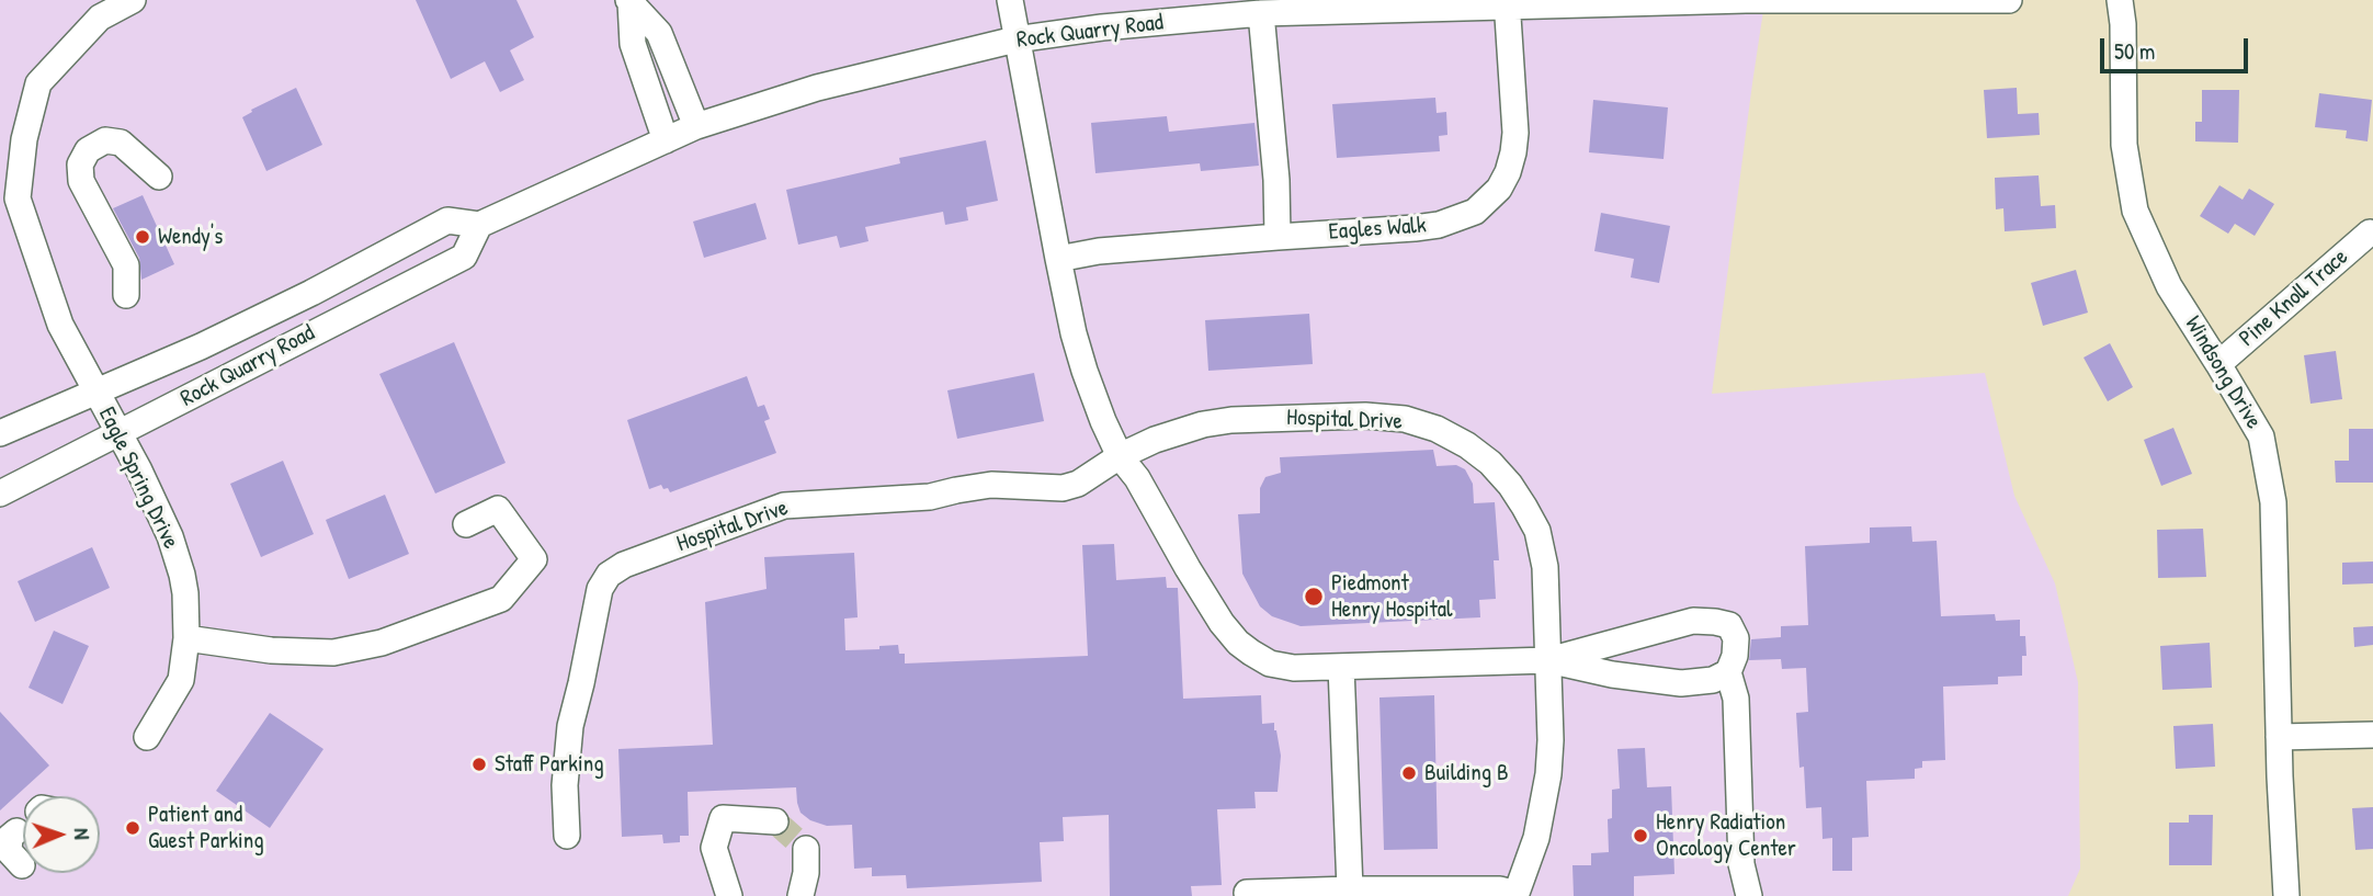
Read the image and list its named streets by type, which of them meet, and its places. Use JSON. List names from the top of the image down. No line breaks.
{"streets":{"street":["Rock Quarry Road","Eagles Walk","Pine Knoll Trace","Windsong Drive","Hospital Drive","Eagle Spring Drive"]},"crossings":[["Rock Quarry Road","Eagles Walk"],["Rock Quarry Road","Eagle Spring Drive"],["Pine Knoll Trace","Windsong Drive"]],"places":["Wendy's","Piedmont Henry Hospital","Staff Parking","Building B","Patient and Guest Parking","Henry Radiation Oncology Center"],"scale_bar":"50 m","north":"right"}
